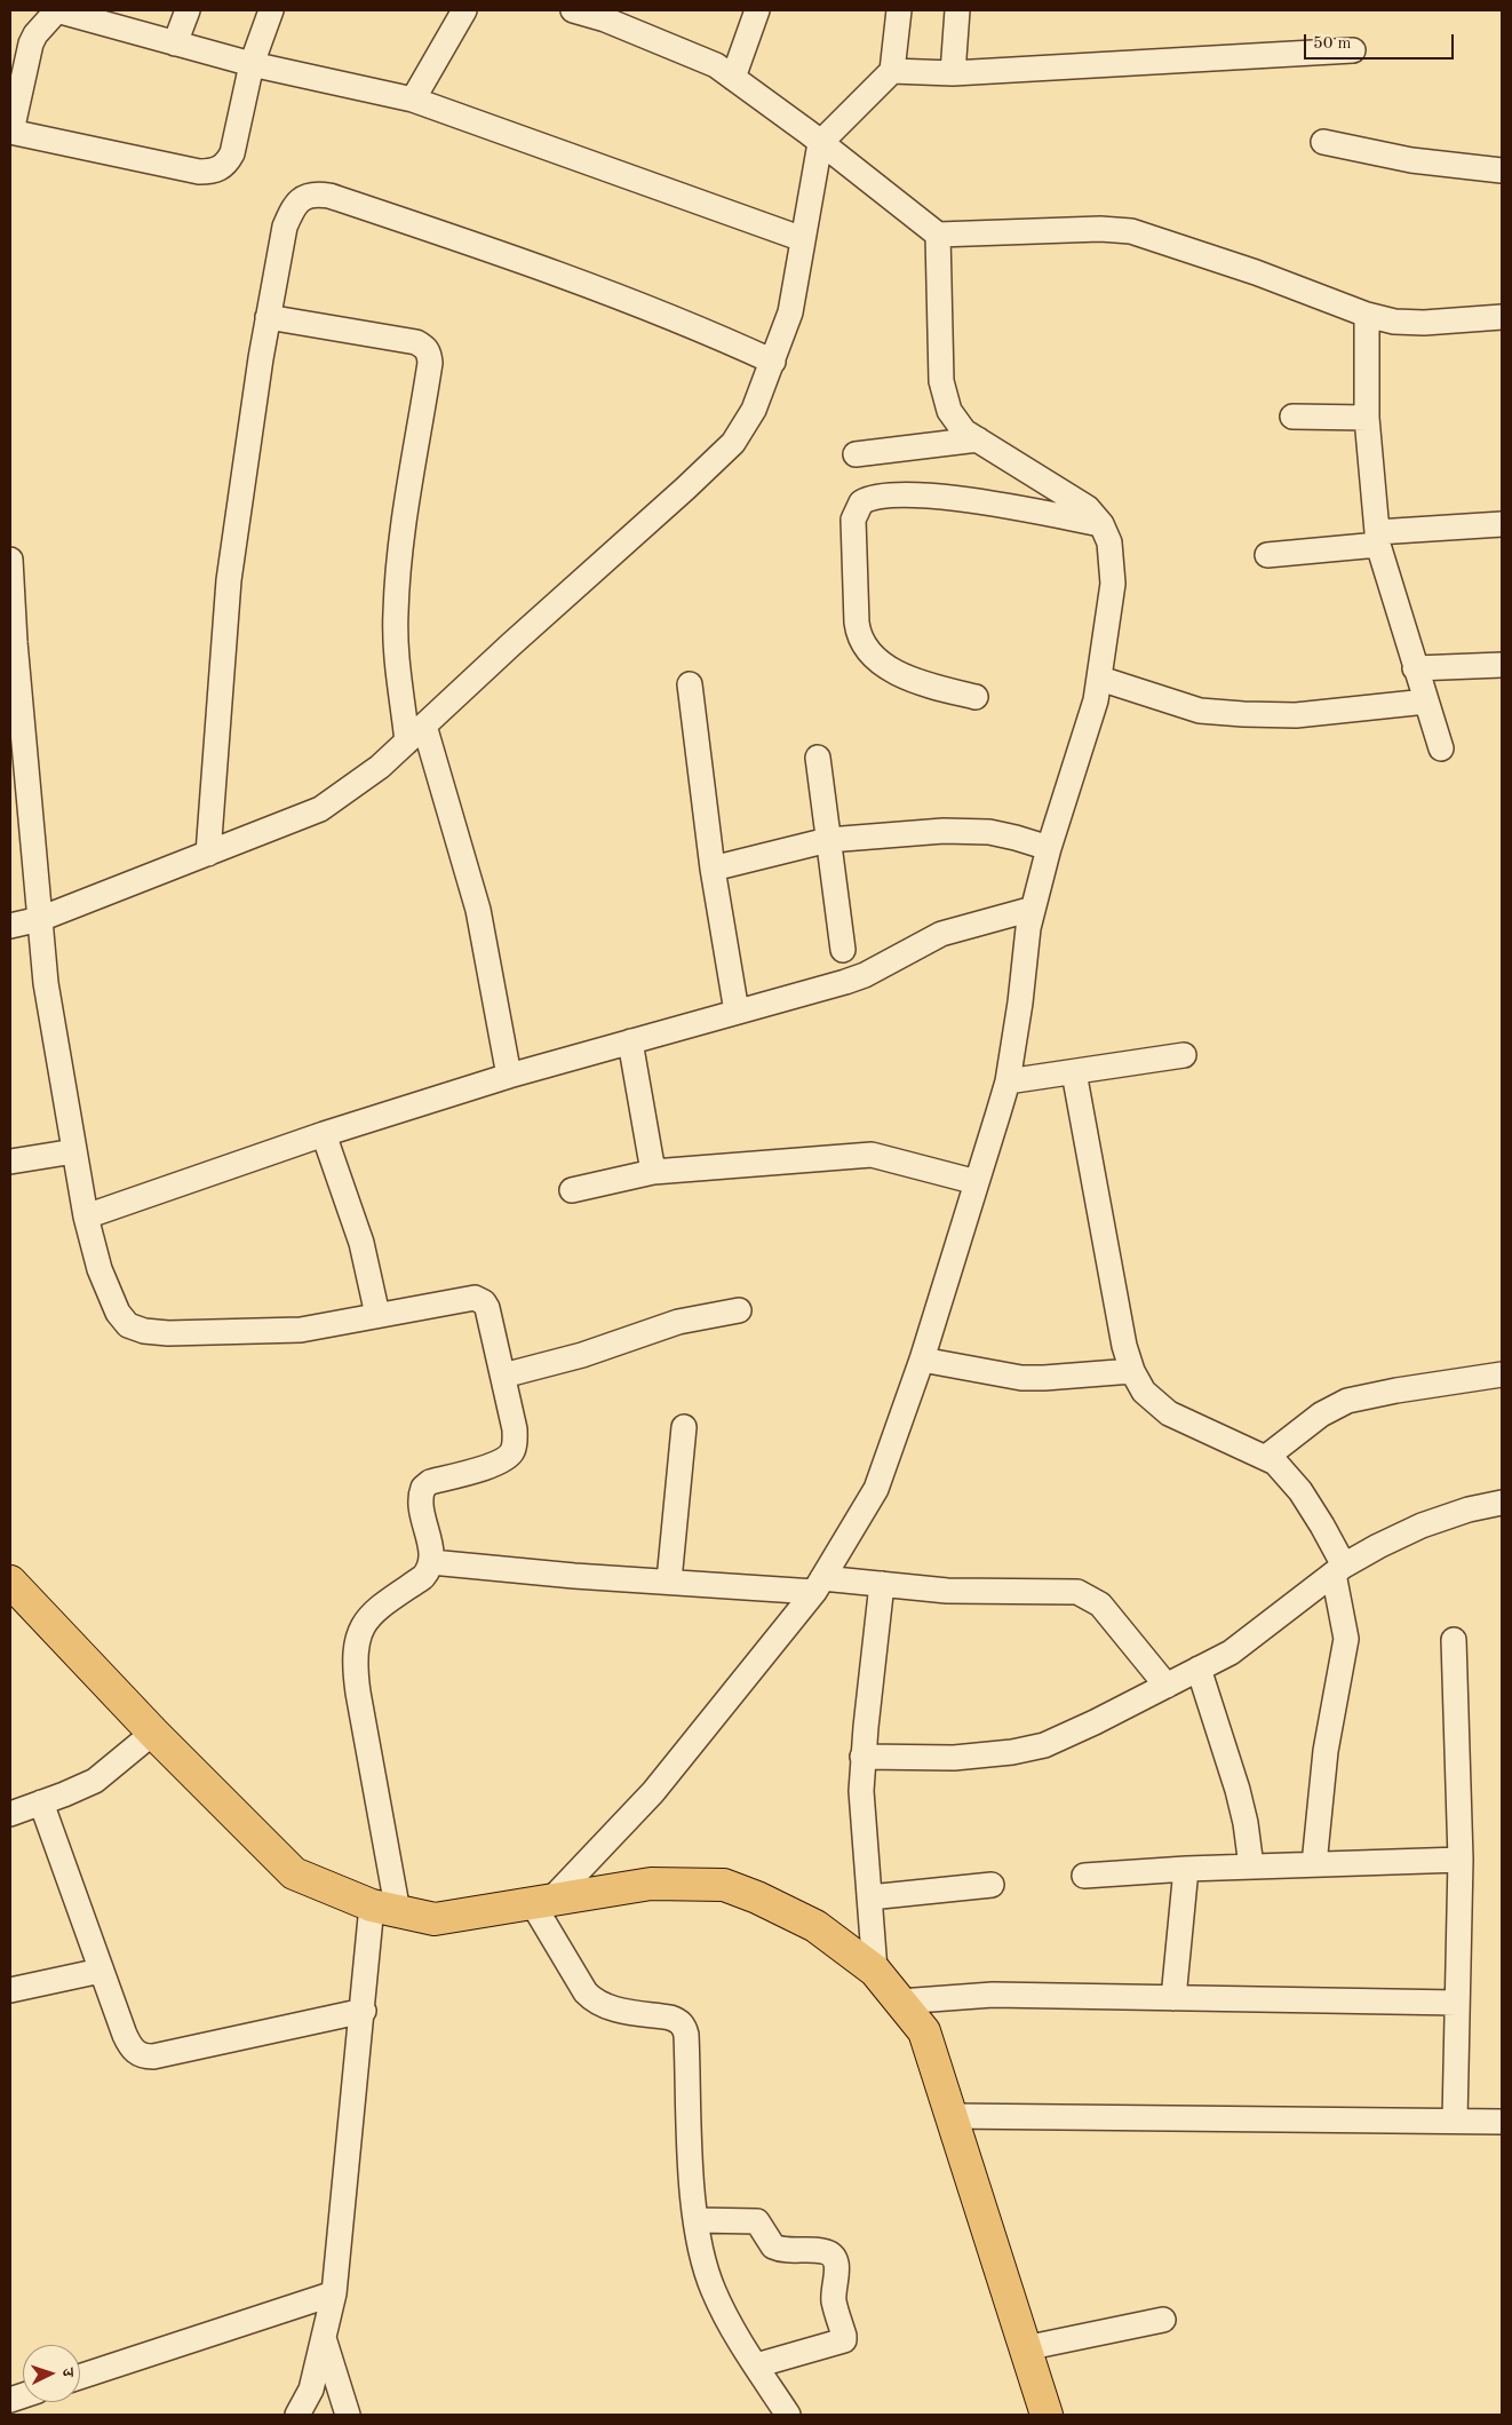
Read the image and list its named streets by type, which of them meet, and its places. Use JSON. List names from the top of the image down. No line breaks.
{"scale_bar":"50 m","north":"right"}
